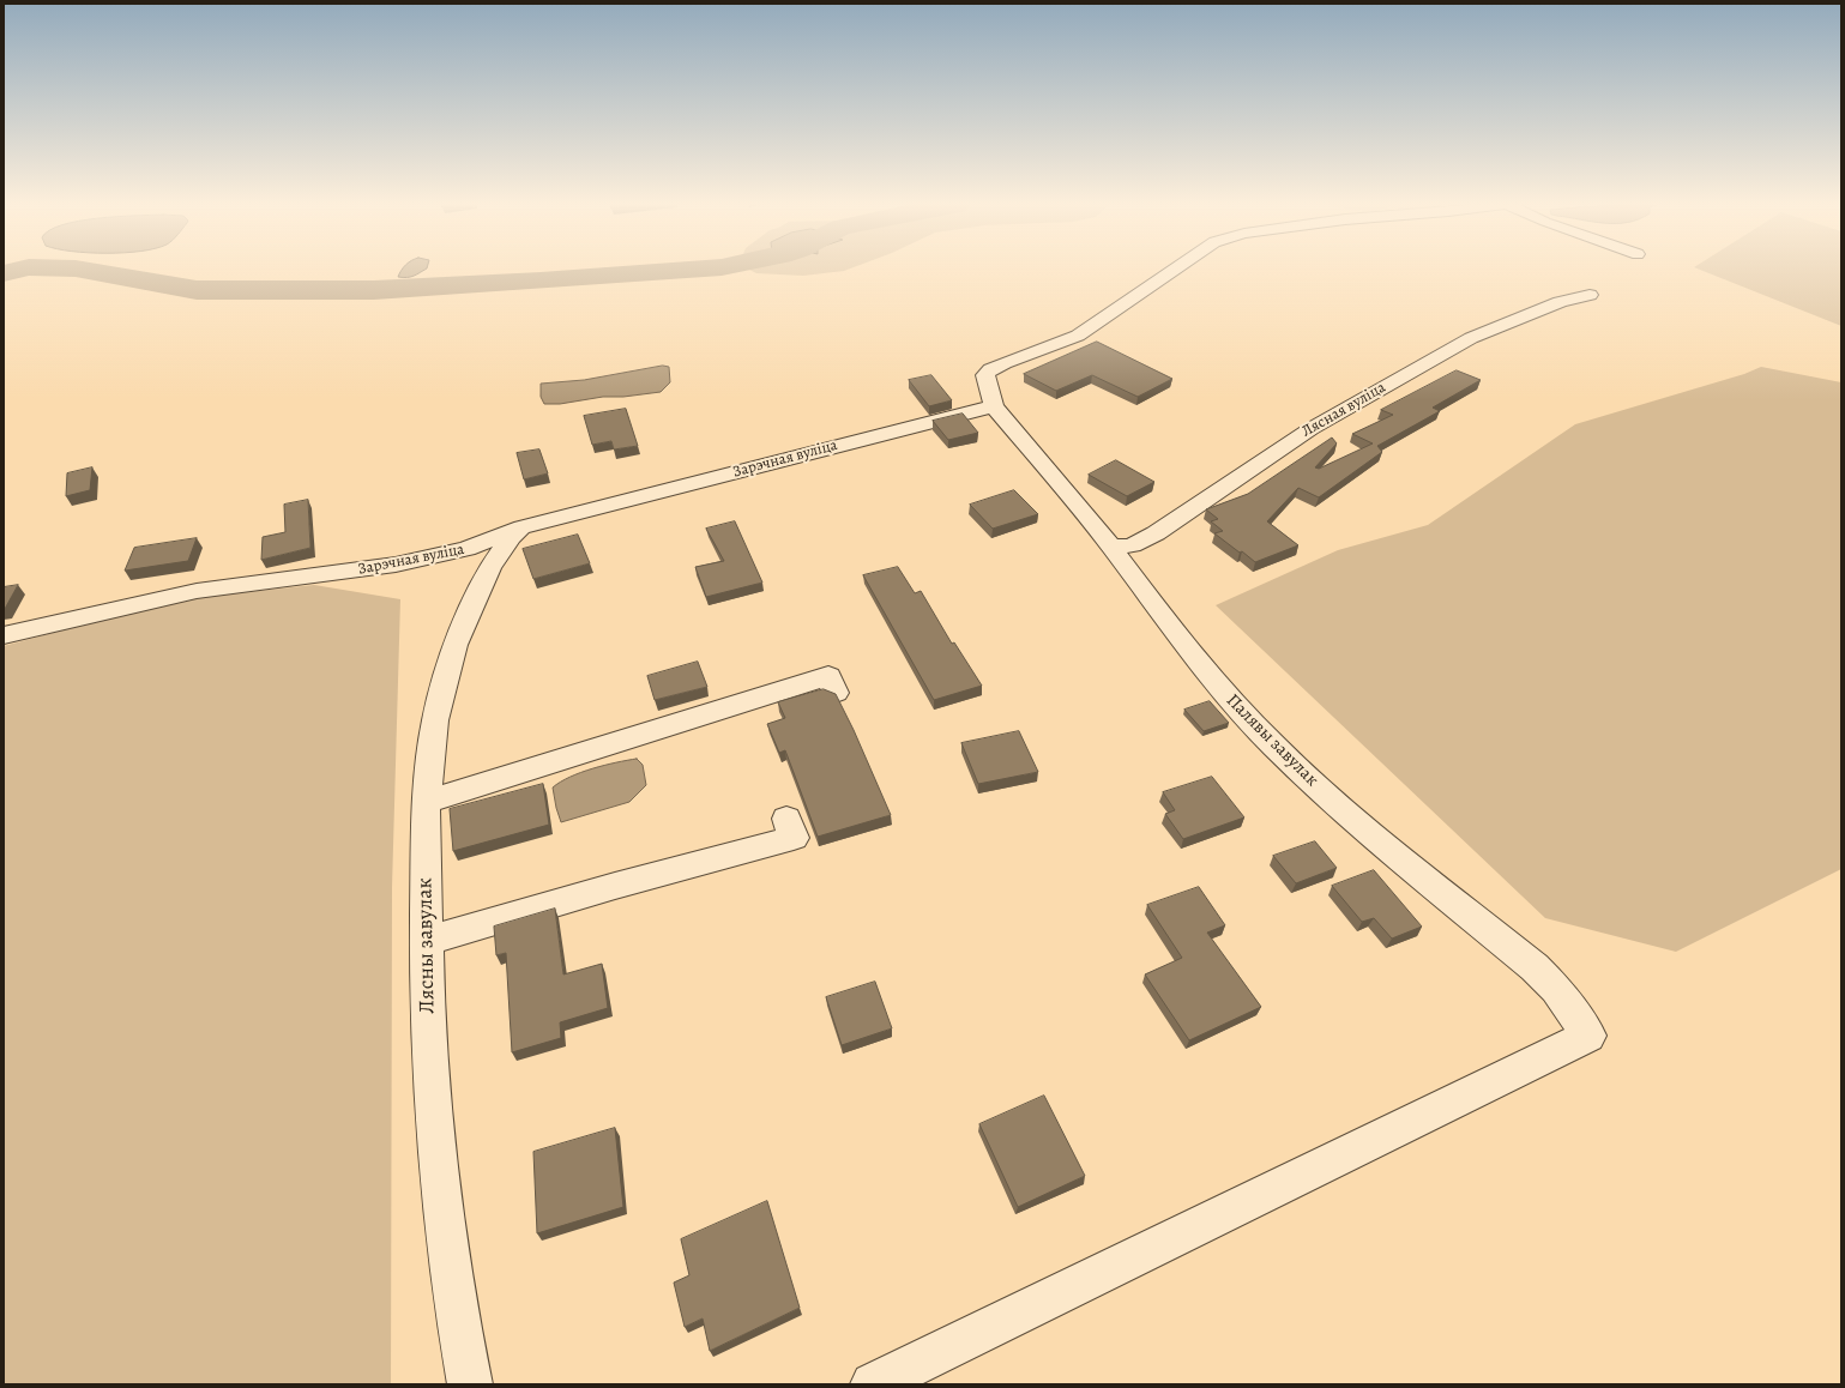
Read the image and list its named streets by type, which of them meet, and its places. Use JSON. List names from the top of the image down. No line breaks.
{"streets":{"street":["Лясная вуліца","Зарэчная вуліца","Палявы завулак","Лясны завулак"]},"crossings":[["Лясная вуліца","Палявы завулак"],["Зарэчная вуліца","Палявы завулак"],["Зарэчная вуліца","Лясны завулак"]]}
